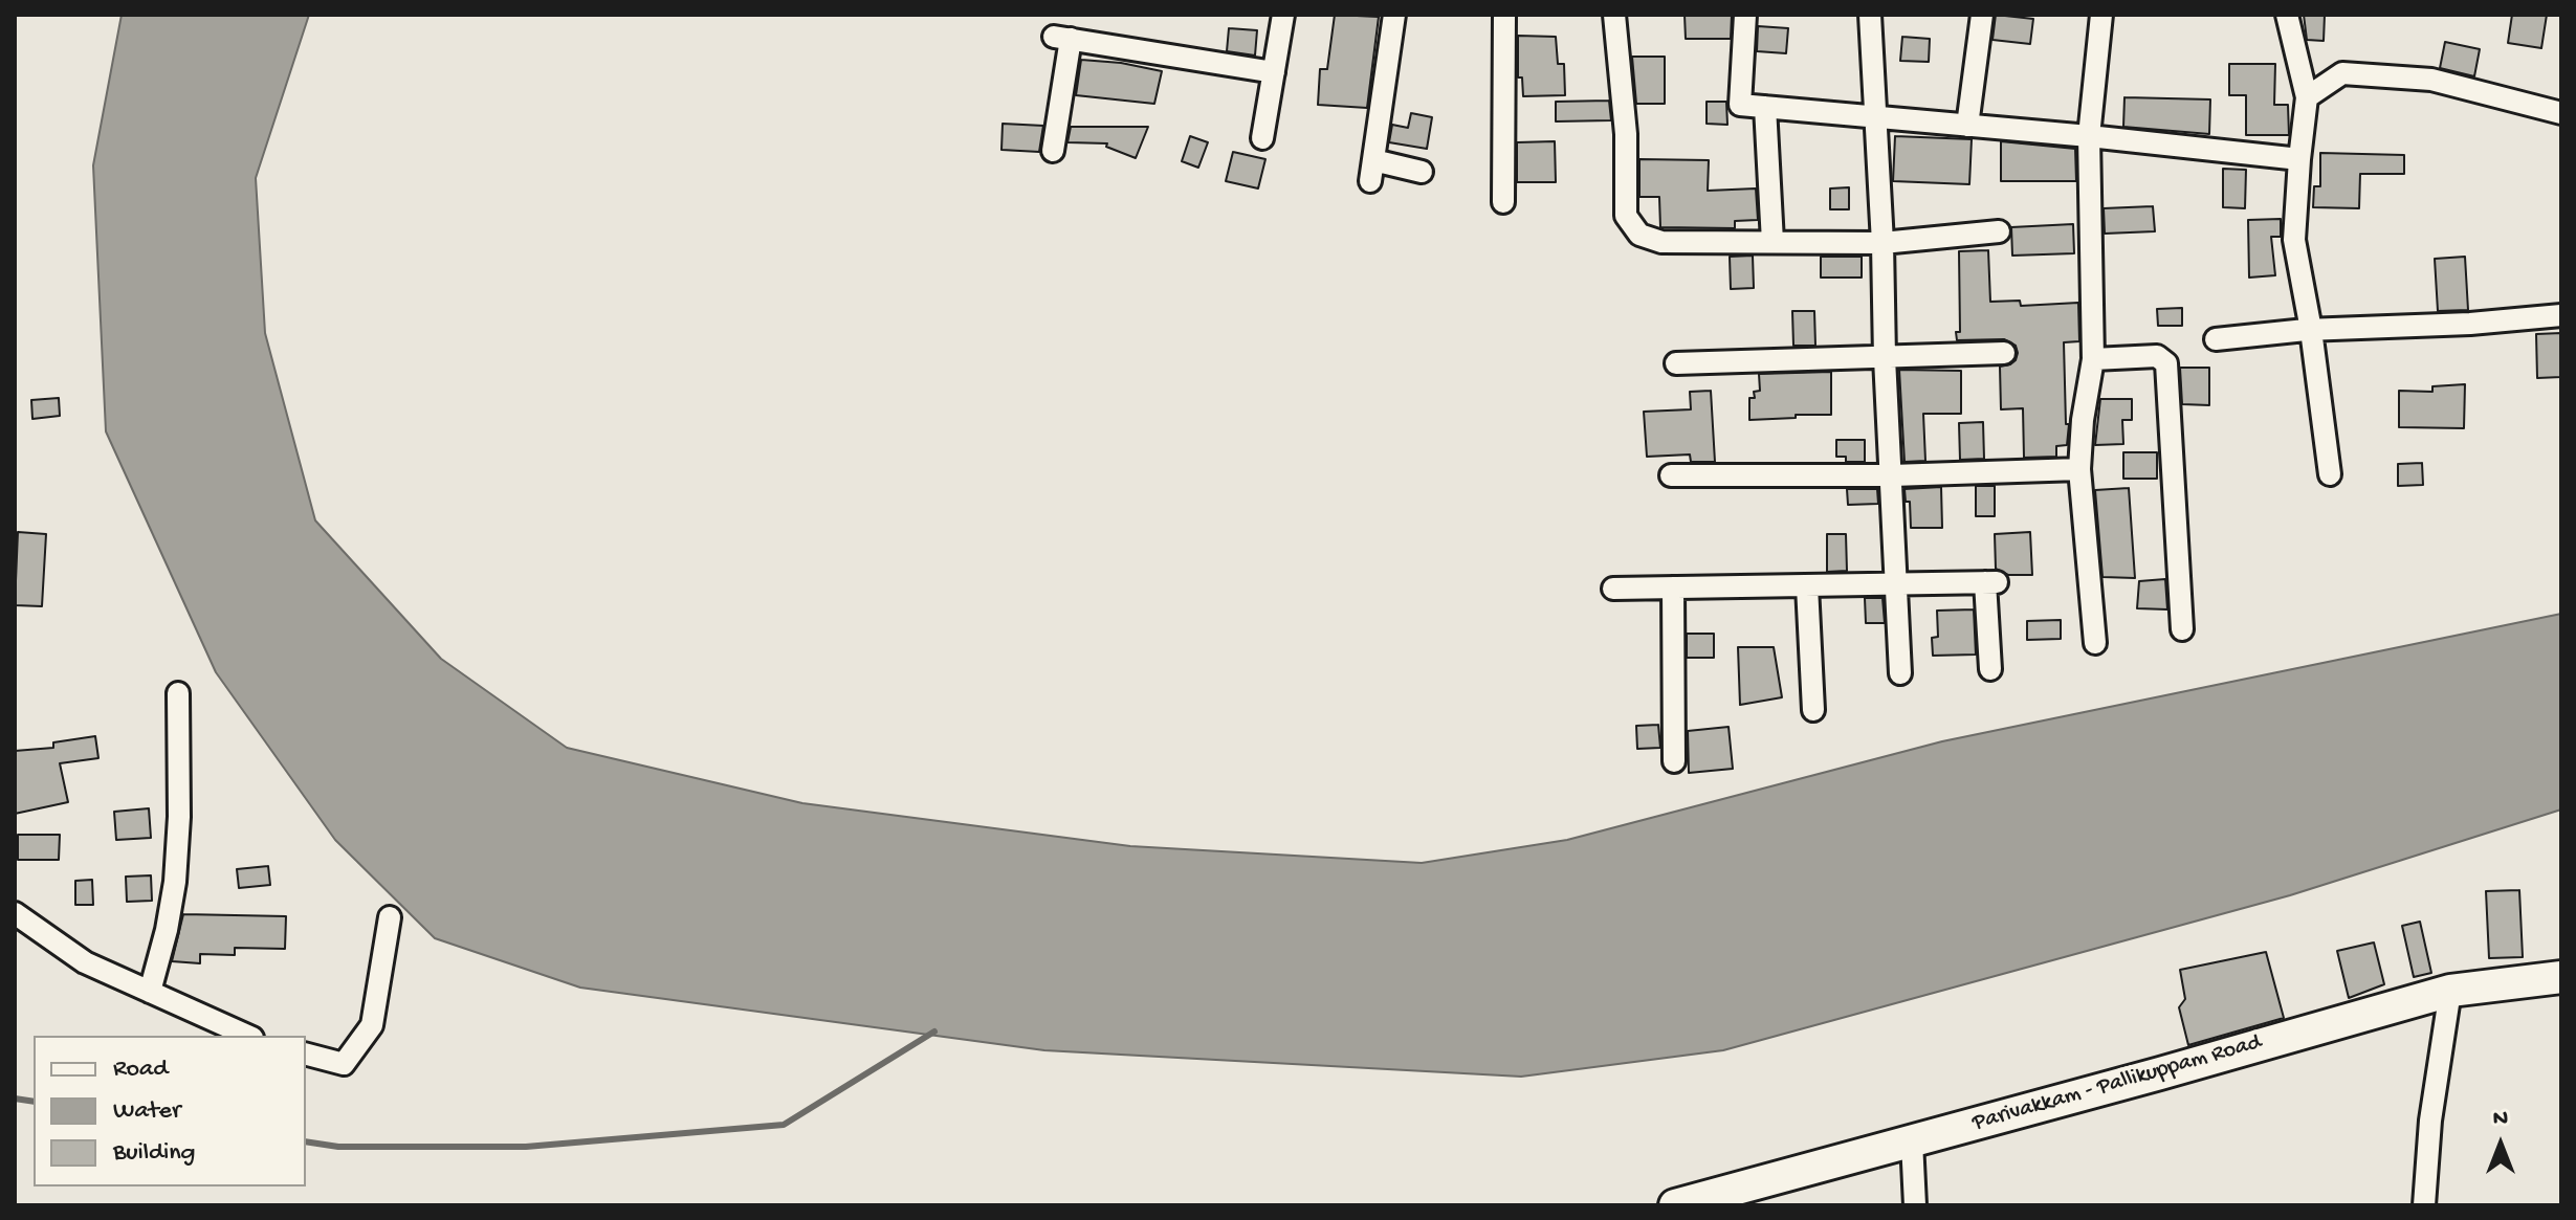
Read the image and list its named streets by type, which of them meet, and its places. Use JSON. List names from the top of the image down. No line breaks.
{"streets":{"street":["Parivakkam - Pallikuppam Road"]},"legend":["Road","Water","Building"],"north":"top"}
